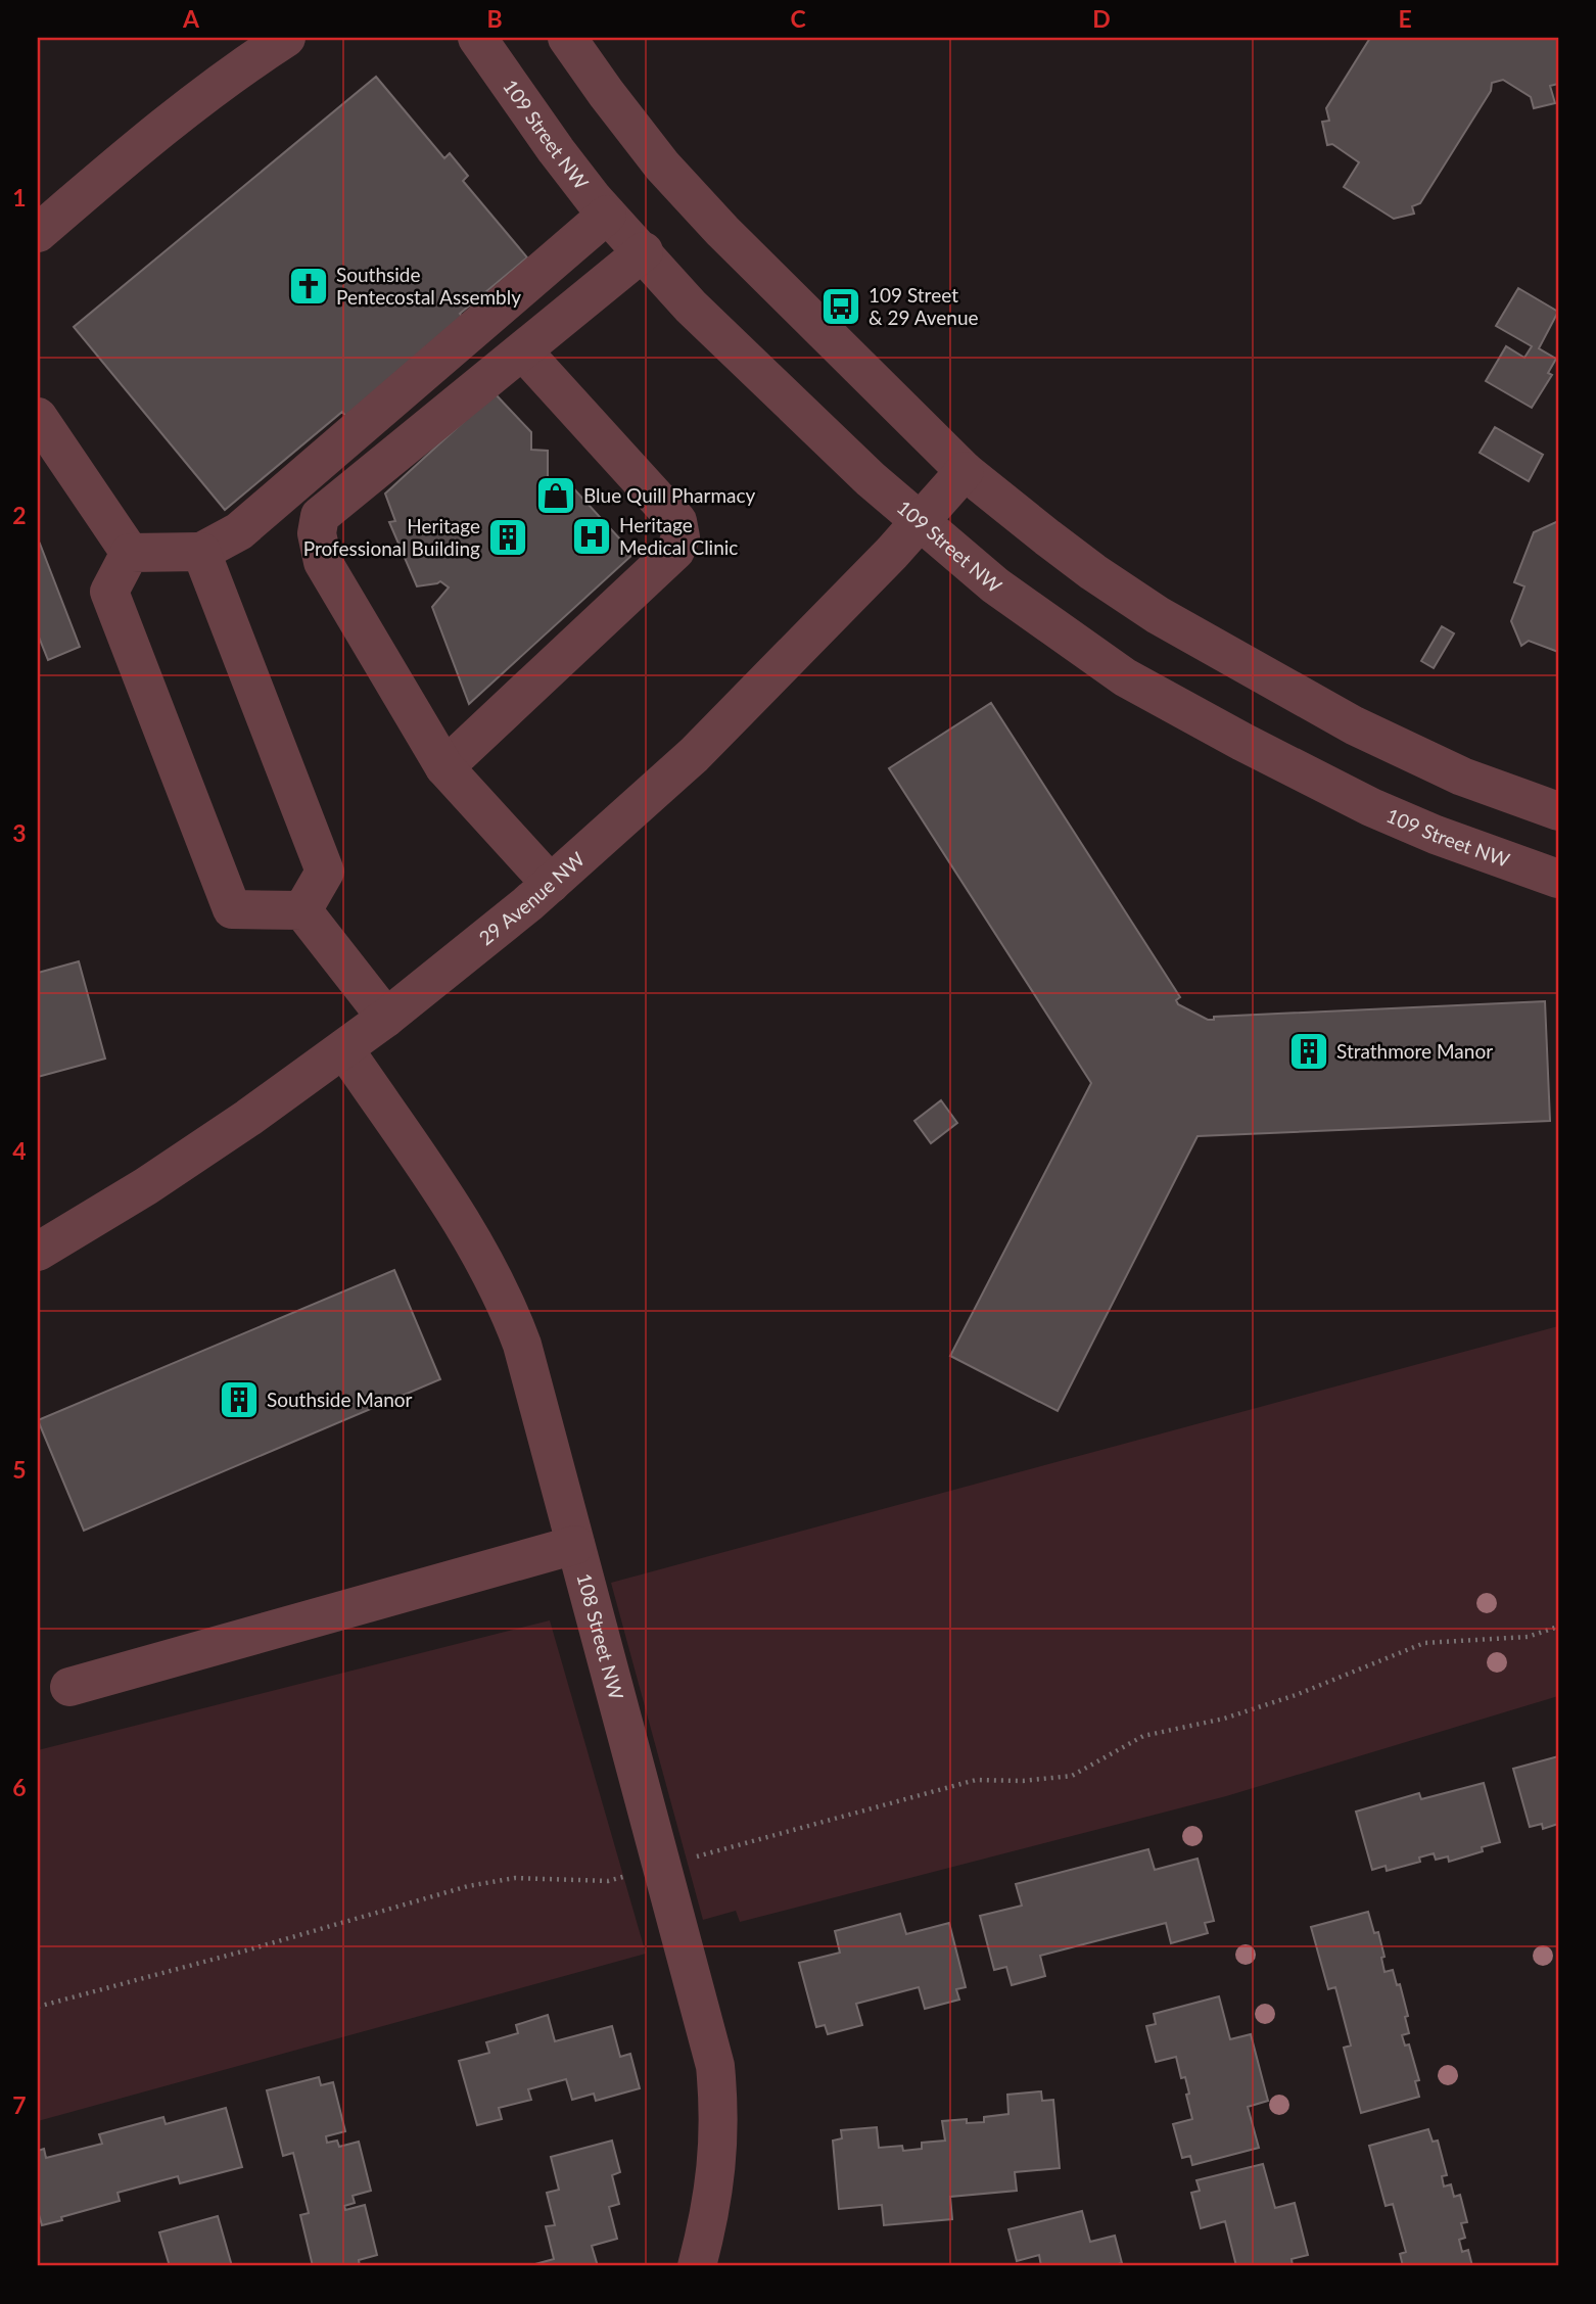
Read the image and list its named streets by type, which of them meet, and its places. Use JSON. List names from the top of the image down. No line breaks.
{"streets":{"street":["109 Street NW","29 Avenue NW","108 Street NW"]},"crossings":[["109 Street NW","29 Avenue NW"],["29 Avenue NW","108 Street NW"]],"places":{"church":["Southside Pentecostal Assembly"],"bus stop":["109 Street & 29 Avenue"],"shop":["Blue Quill Pharmacy"],"hospital":["Heritage Medical Clinic"],"building":["Heritage Professional Building","Strathmore Manor","Southside Manor"]},"grid":{"columns":["A","B","C","D","E"],"rows":["1","2","3","4","5","6","7"]}}
